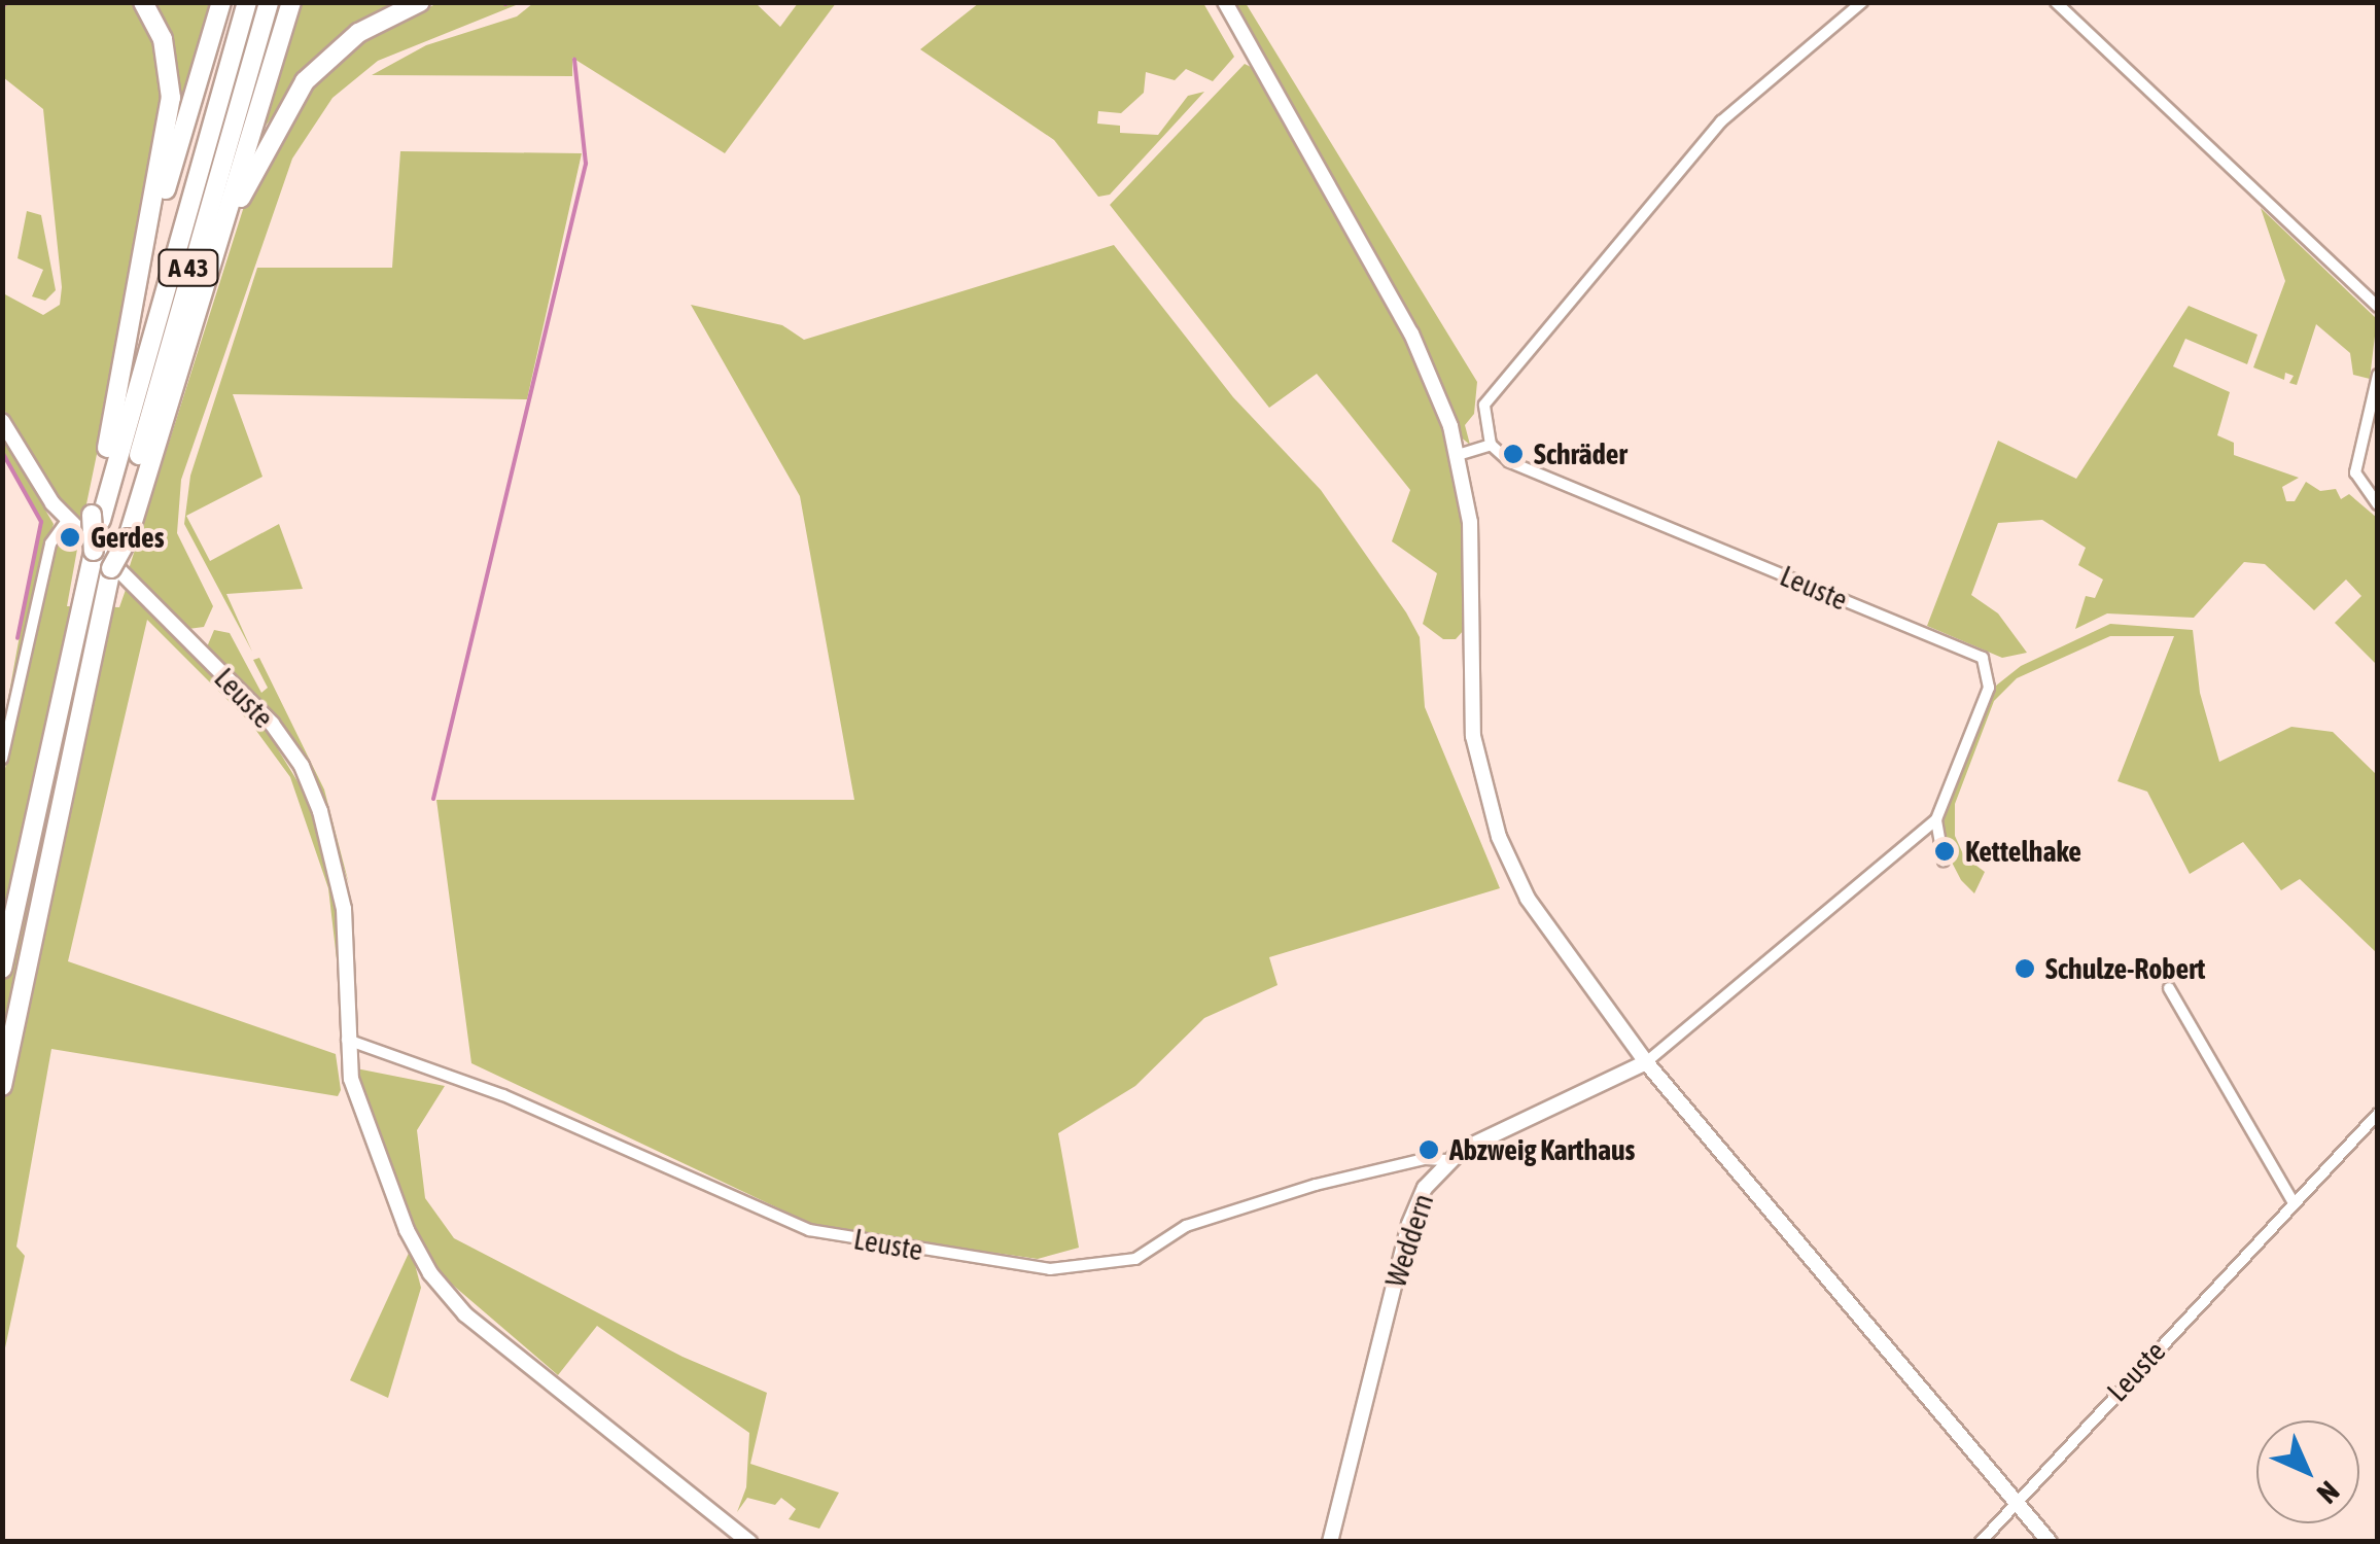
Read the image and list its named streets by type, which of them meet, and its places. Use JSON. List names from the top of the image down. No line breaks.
{"streets":{"highway":["A 43"],"street":["Leuste","Weddern"]},"crossings":[["Leuste","Weddern"]],"places":["Schräder","Gerdes","Kettelhake","Schulze-Robert","Abzweig Karthaus"],"north":"bottom right"}
